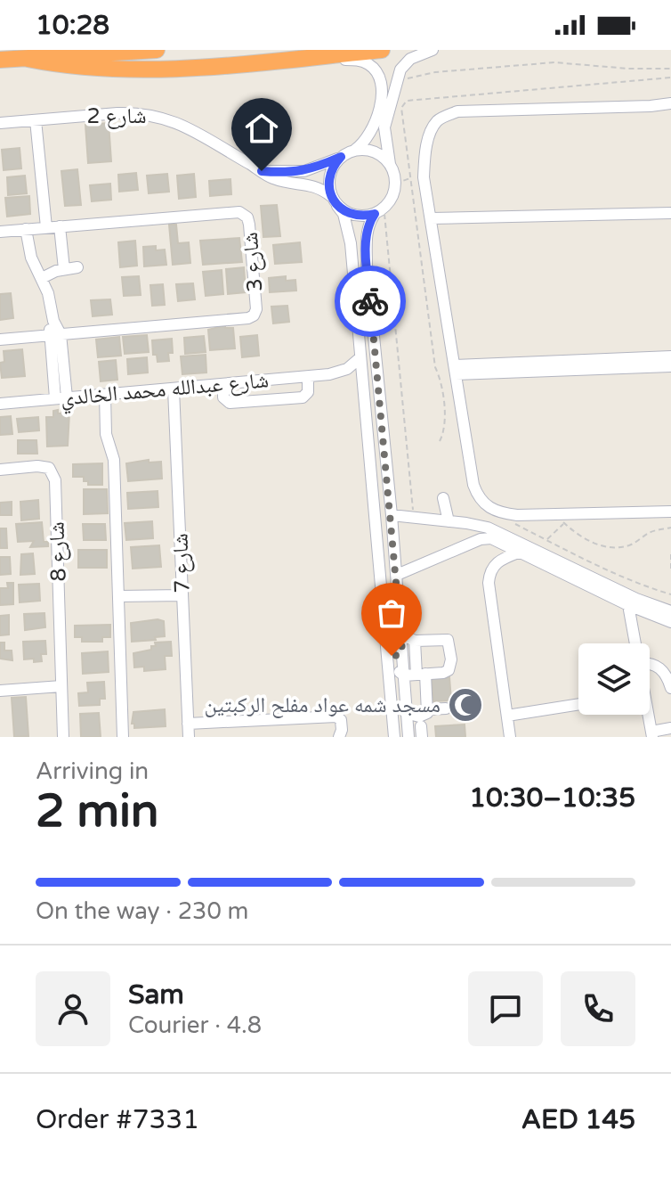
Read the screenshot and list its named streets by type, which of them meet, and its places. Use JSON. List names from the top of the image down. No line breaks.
{"streets":{"street":["شارع 2","شارع 3","شارع عبدالله محمد الخالدي","شارع 8","شارع 7"]},"crossings":[["شارع عبدالله محمد الخالدي","شارع 7"]],"places":{"mosque":["مسجد شمه عواد مفلح الركبتين"]},"page":{"status":"10:28","heading":["2 min","Arriving in","10:30–10:35"],"panel":["Sam","Courier · 4.8","Order #7331","AED 145"],"bar":"On the way · 230 m"}}
